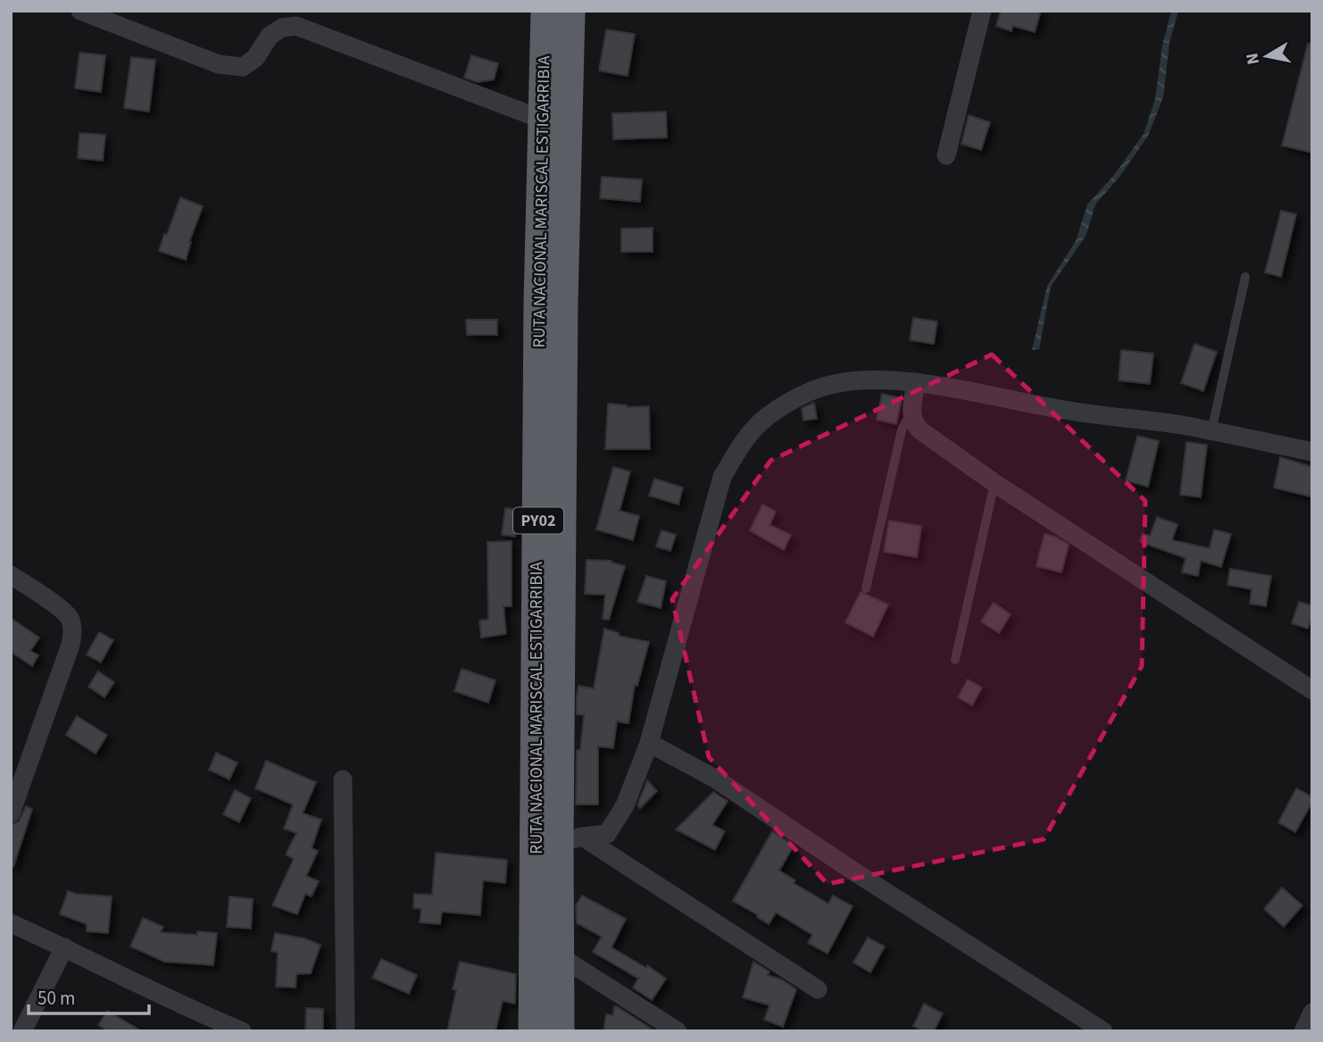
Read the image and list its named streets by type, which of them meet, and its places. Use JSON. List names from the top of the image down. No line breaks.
{"streets":{"highway":["RUTA NACIONAL MARISCAL ESTIGARRIBIA","PY02"]},"scale_bar":"50 m","north":"left"}
